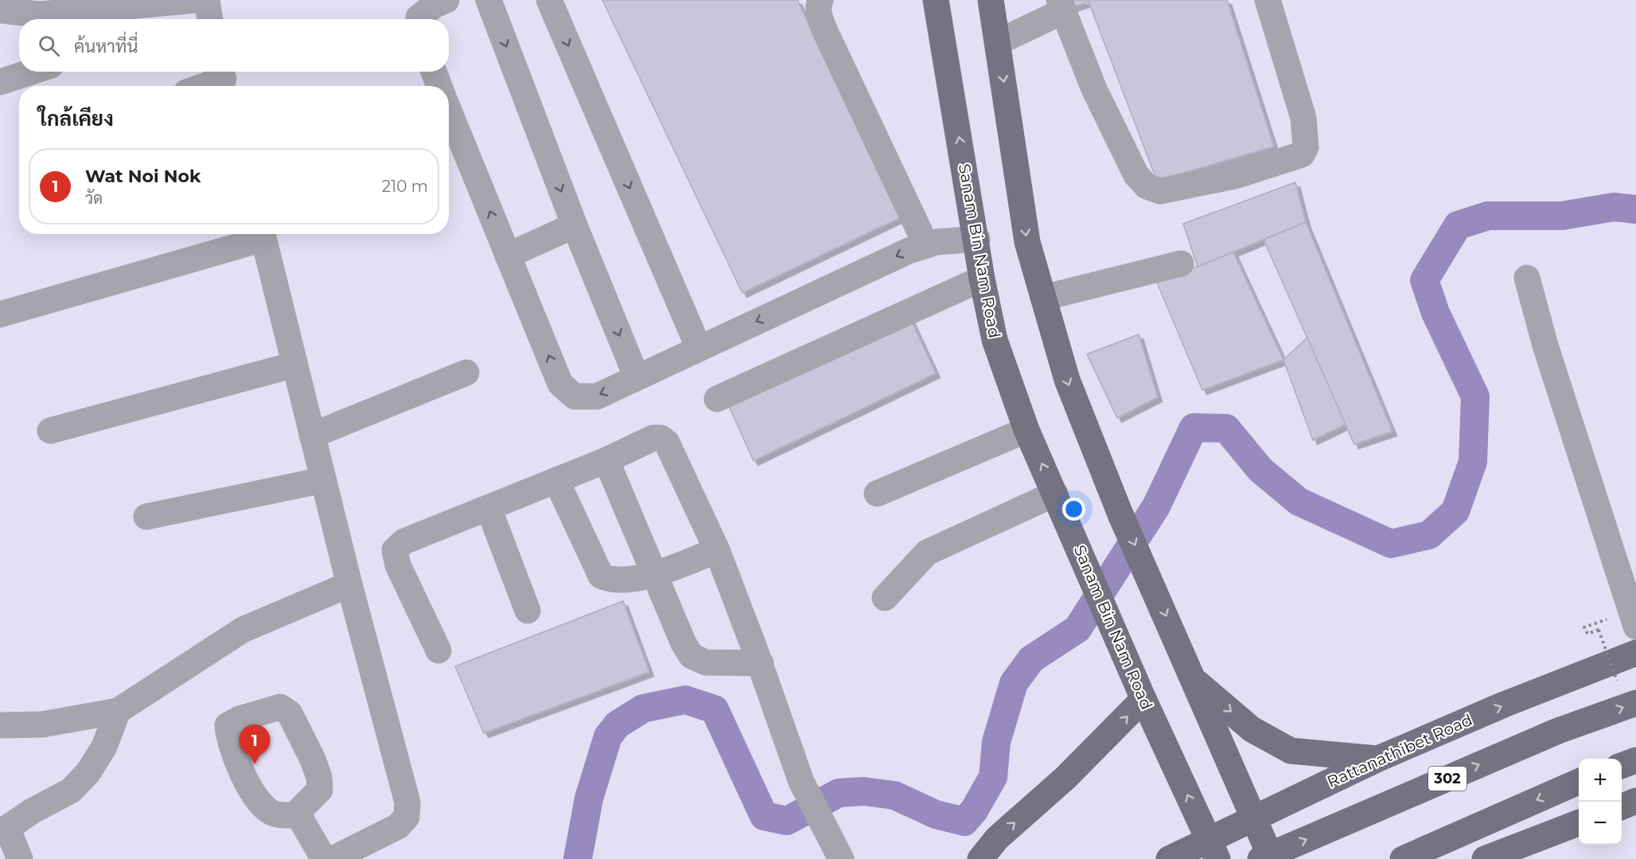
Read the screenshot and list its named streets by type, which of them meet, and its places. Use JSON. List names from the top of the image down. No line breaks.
{"streets":{"main road":["Sanam Bin Nam Road","Rattanathibet Road","302"]},"crossings":[["Sanam Bin Nam Road","Rattanathibet Road"]],"page":{"search":"ค้นหาที่นี่","heading":"ใกล้เคียง","list":[{"mark":"1","name":"Wat Noi Nok","note":"วัด","value":"210 m"}],"pins":"1","map_buttons":["+","−"]}}
